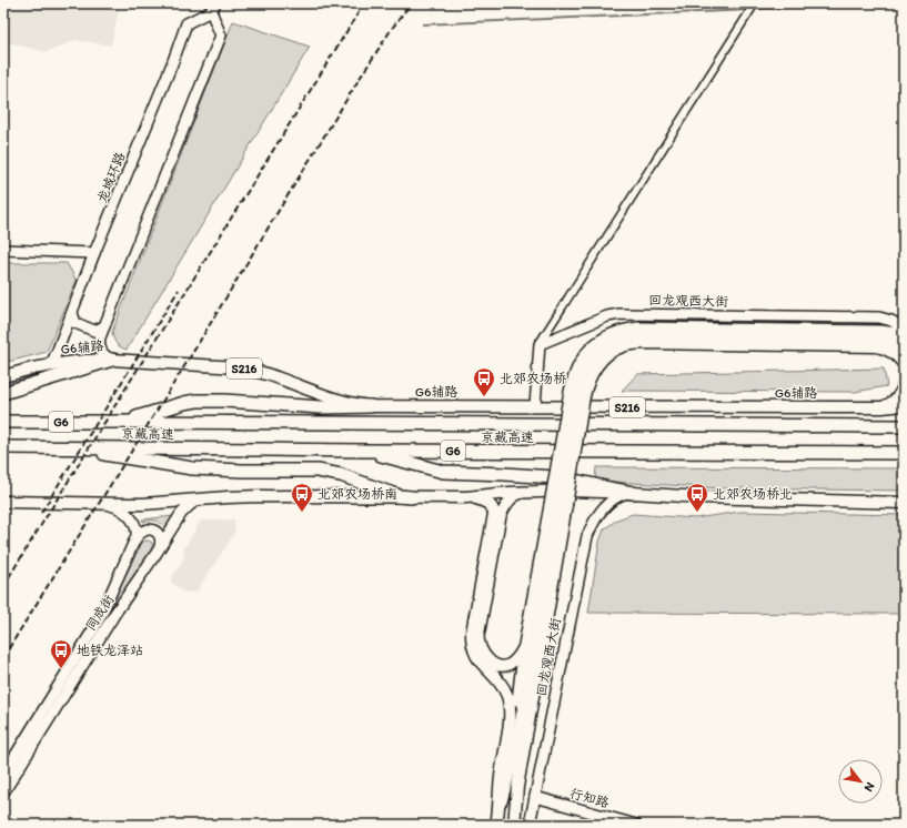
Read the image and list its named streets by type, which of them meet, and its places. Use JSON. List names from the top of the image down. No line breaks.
{"streets":{"highway":["G6","京藏高速"],"main road":["龙域环路","回龙观西大街","G6辅路","S216","同成街","行知路"]},"crossings":[["龙域环路","G6辅路"],["回龙观西大街","行知路"]],"places":{"bus stop":["北郊农场桥","北郊农场桥南","北郊农场桥北","地铁龙泽站"]},"north":"bottom right"}
